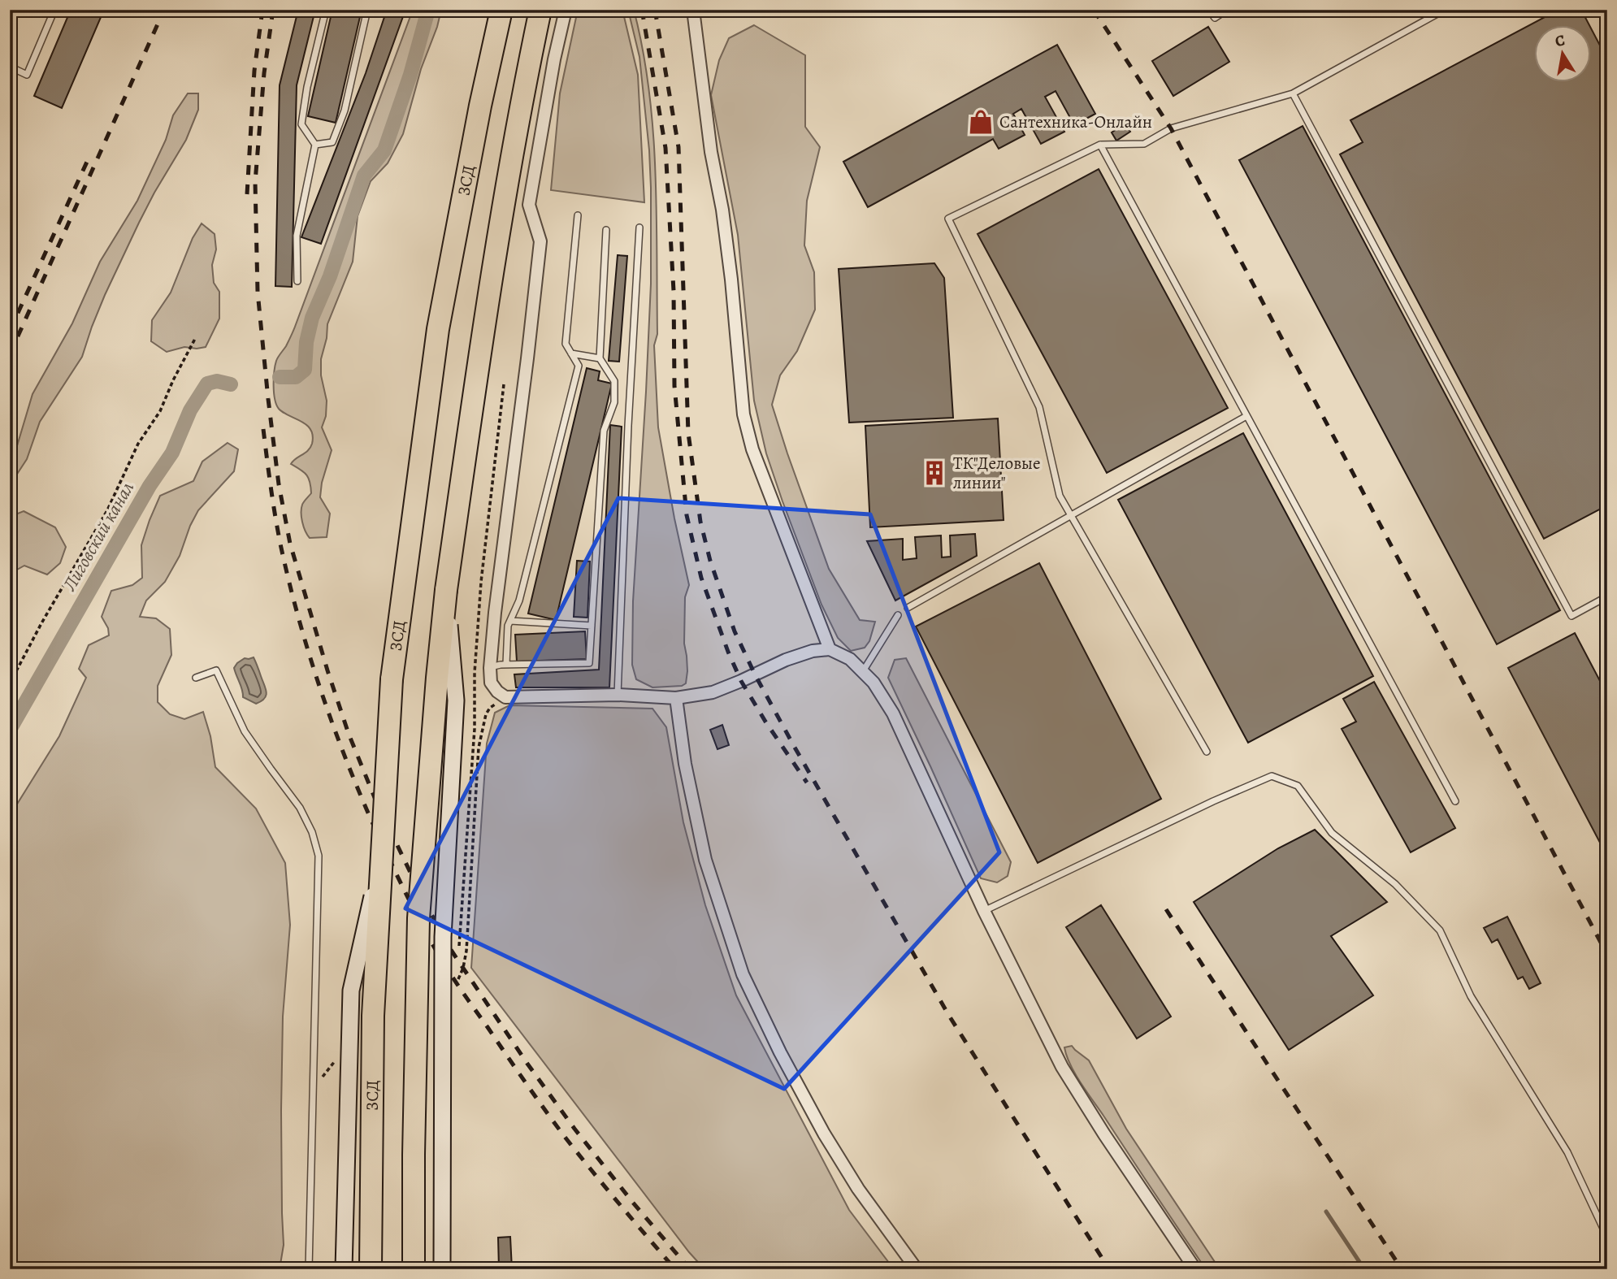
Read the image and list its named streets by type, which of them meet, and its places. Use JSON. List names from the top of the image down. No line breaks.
{"streets":{"highway":["ЗСД"]},"water":["Лиговский канал"],"places":{"shop":["Сантехника-Онлайн"],"building":["ТК\"Деловые линии\""]},"north":"top"}
